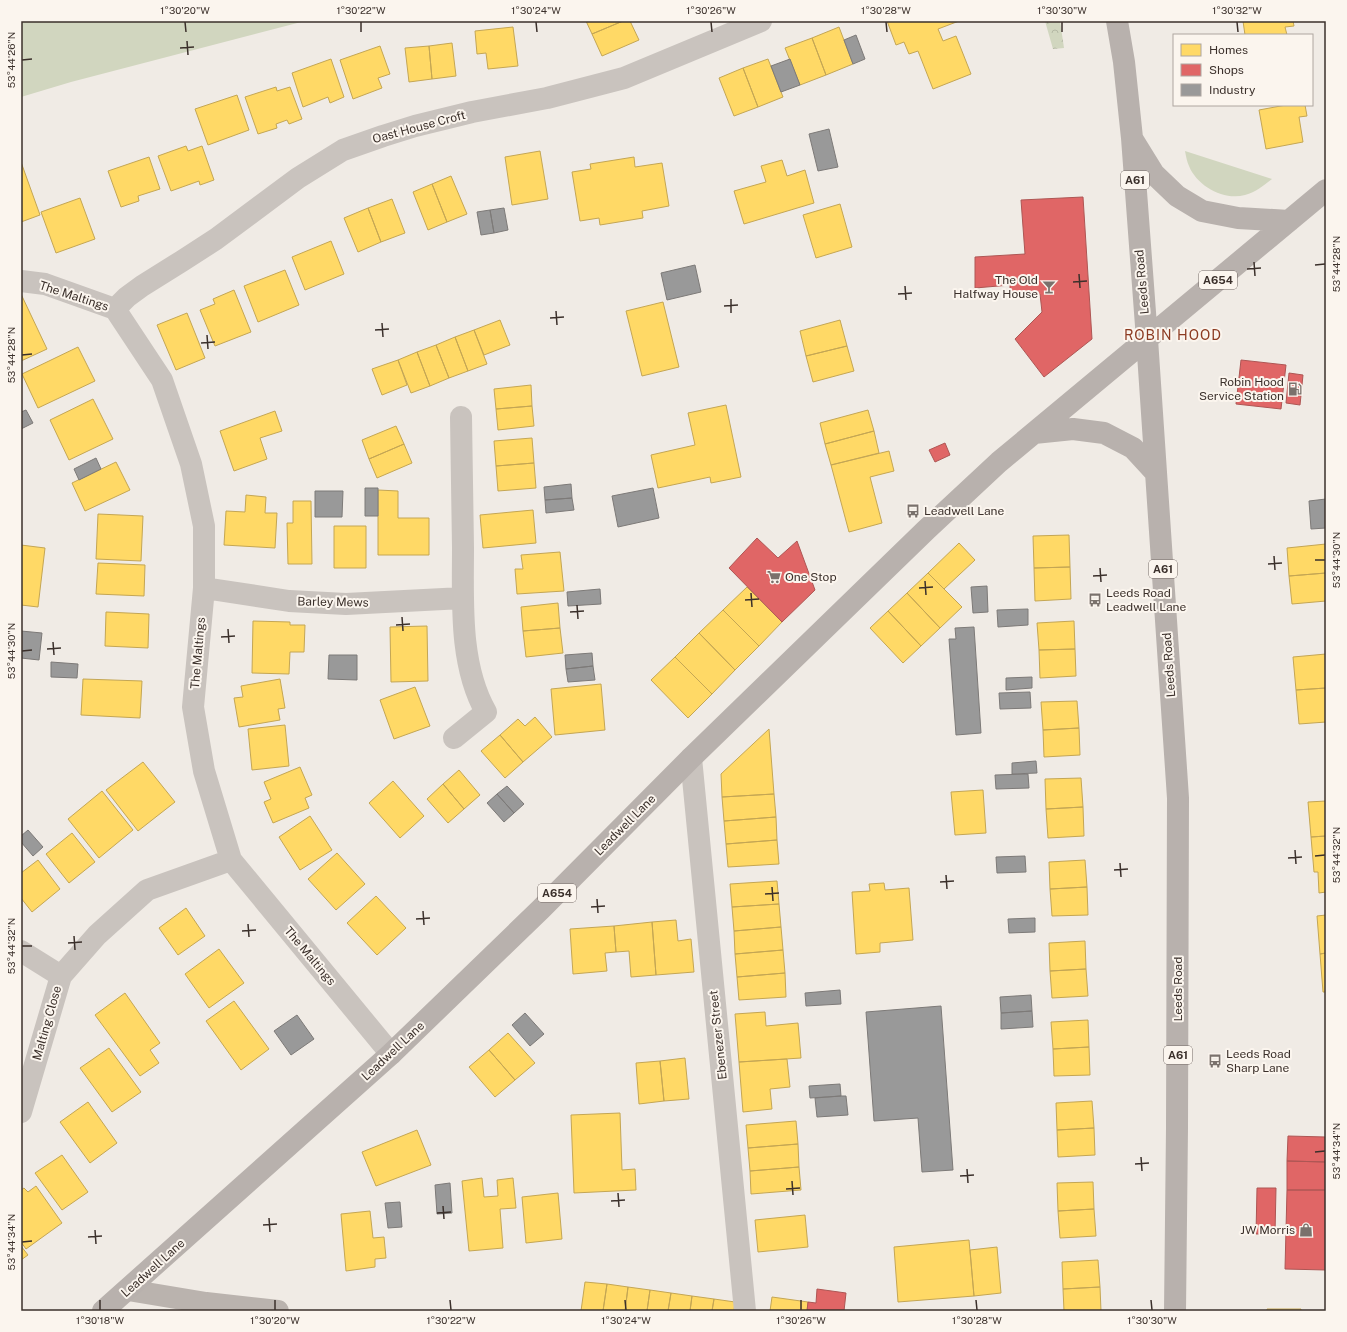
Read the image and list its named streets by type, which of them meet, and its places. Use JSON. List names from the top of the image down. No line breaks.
{"streets":{"main road":["A61","A654","Leeds Road","Leadwell Lane"],"street":["Oast House Croft","The Maltings","Barley Mews","Malting Close","Ebenezer Street"]},"crossings":[["Oast House Croft","The Maltings"],["A654","Leeds Road"],["A654","Leadwell Lane"],["Leeds Road","Leadwell Lane"],["The Maltings","Barley Mews"],["The Maltings","Leadwell Lane"],["The Maltings","Malting Close"],["Leadwell Lane","Ebenezer Street"]],"districts":["ROBIN HOOD"],"places":{"bar":["The Old Halfway House"],"fuel station":["Robin Hood Service Station"],"bus stop":["Leadwell Lane","Leeds Road Leadwell Lane","Leeds Road Sharp Lane"],"supermarket":["One Stop"],"shop":["JW Morris"]},"legend":["Homes","Shops","Industry"],"coordinates":["1°30'20\"W","1°30'22\"W","1°30'24\"W","1°30'26\"W","1°30'28\"W","1°30'30\"W","1°30'32\"W","53°44'26\"N","53°44'28\"N","53°44'30\"N","53°44'32\"N","53°44'34\"N","1°30'18\"W"]}
